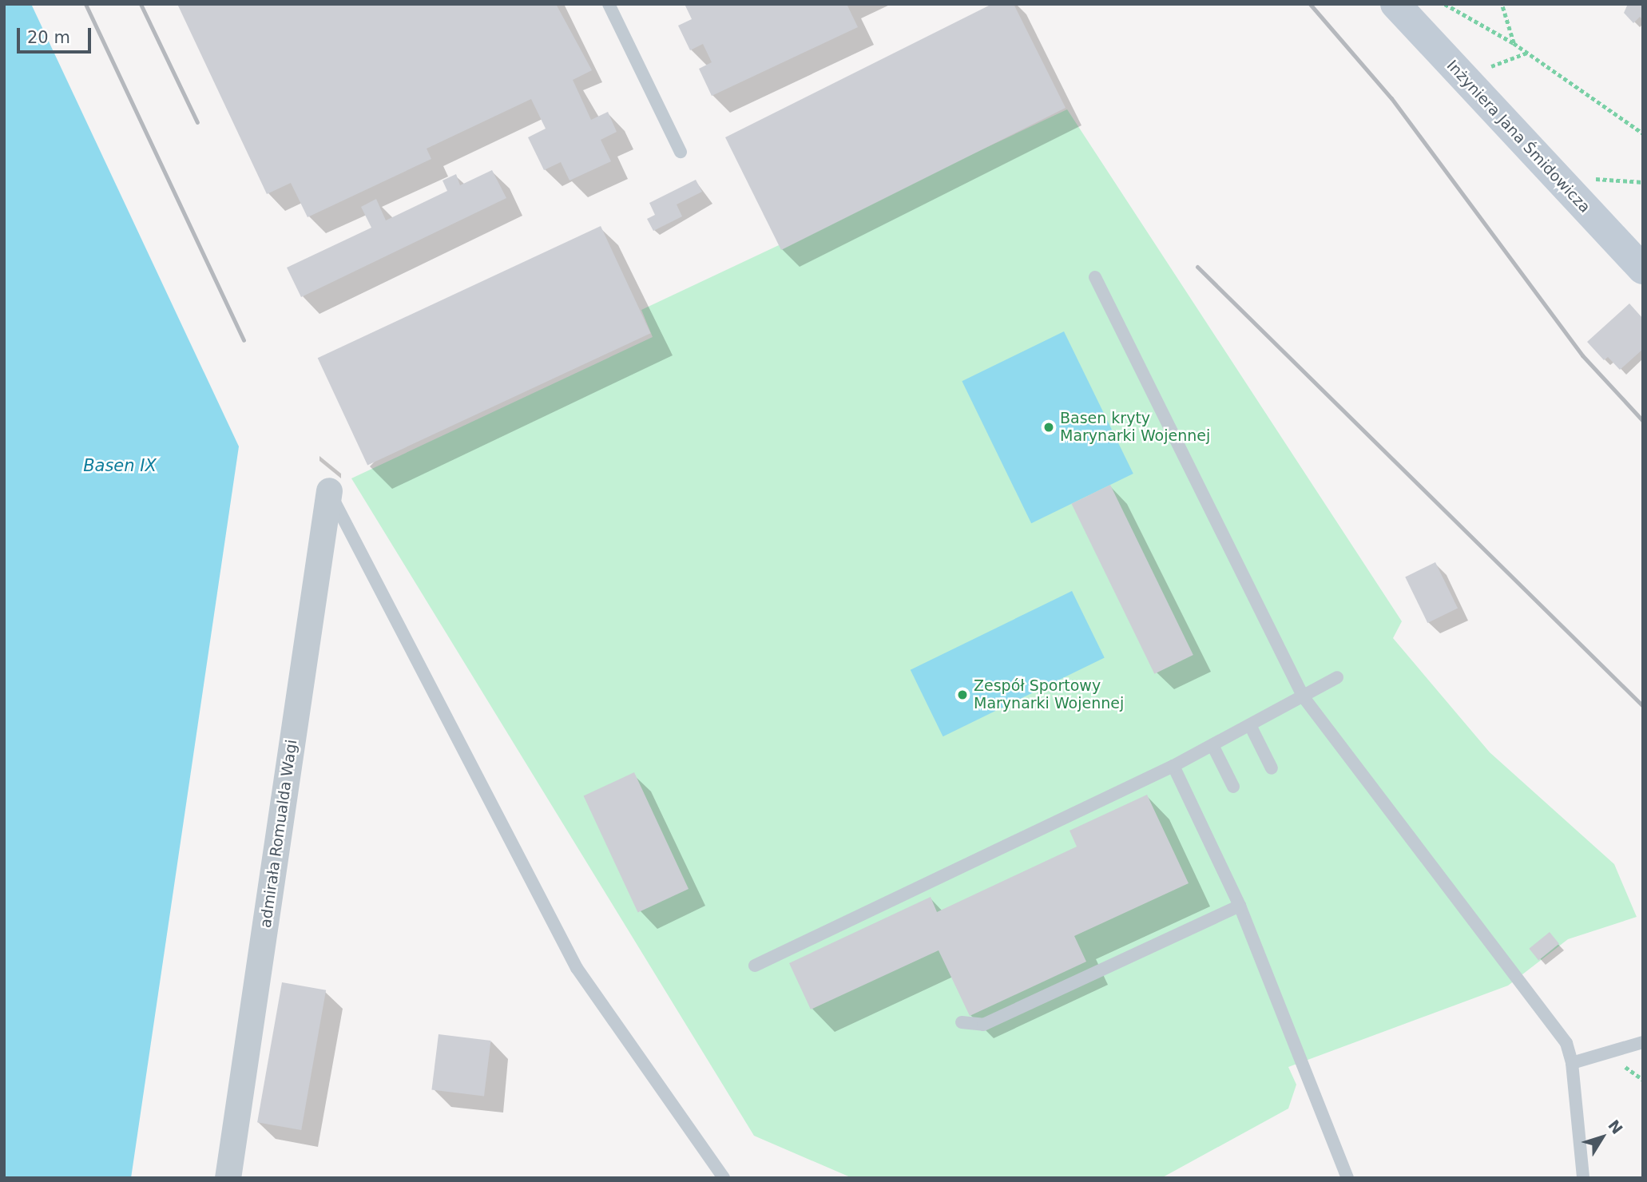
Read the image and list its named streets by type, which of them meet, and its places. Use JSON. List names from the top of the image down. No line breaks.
{"streets":{"street":["Inżyniera Jana Śmidowicza","admirała Romualda Wagi"]},"water":["Basen IX"],"places":["Basen kryty Marynarki Wojennej","Zespół Sportowy Marynarki Wojennej"],"scale_bar":"20 m","north":"top right"}
